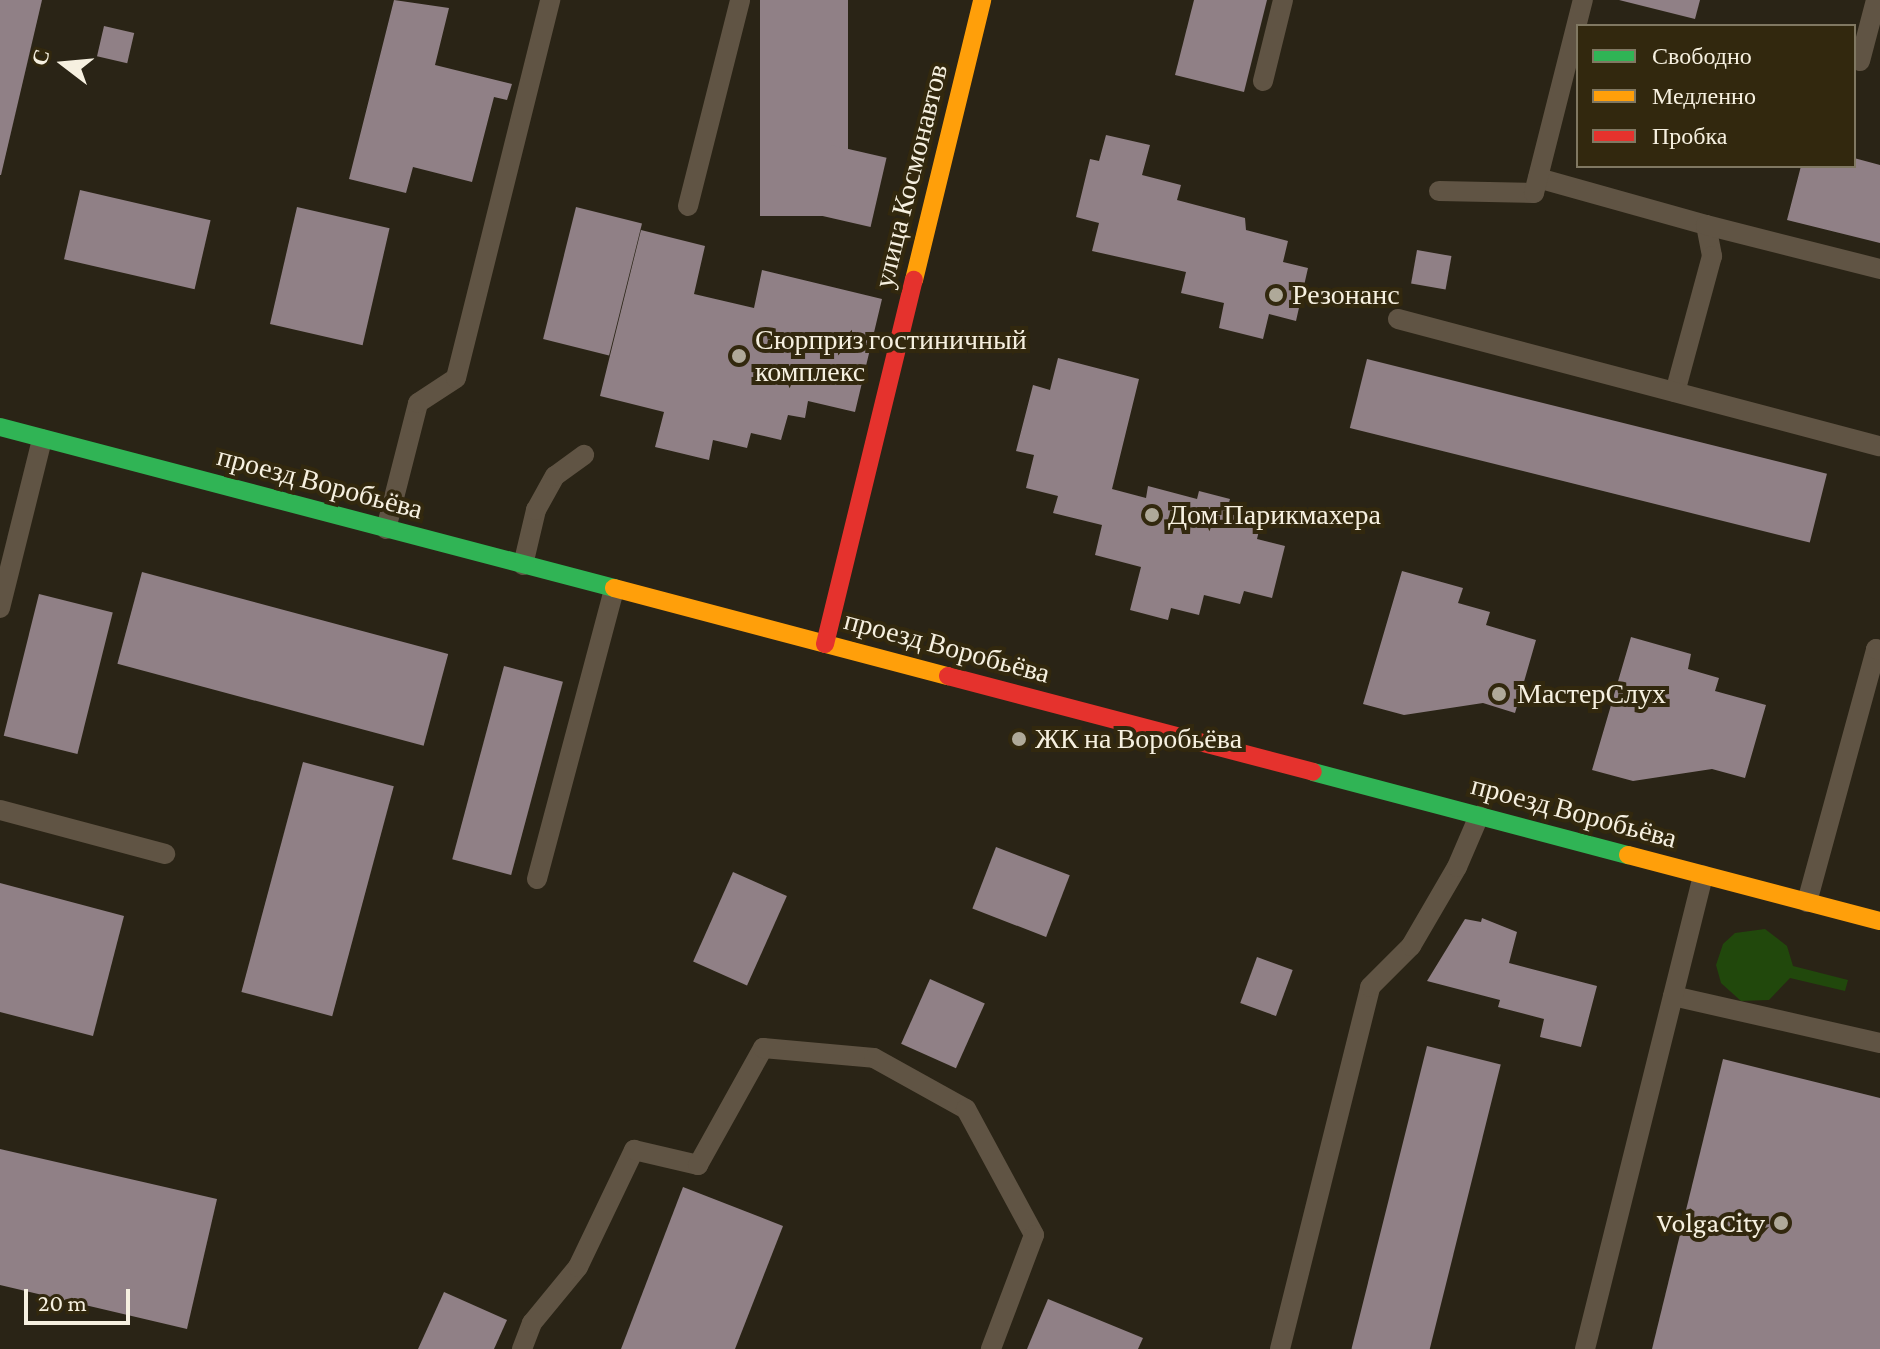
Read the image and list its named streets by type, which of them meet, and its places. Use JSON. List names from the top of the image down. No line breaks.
{"streets":{"main road":["улица Космонавтов","проезд Воробьёва"]},"crossings":[["улица Космонавтов","проезд Воробьёва"]],"places":["Резонанс","Сюрприз гостиничный комплекс","Дом Парикмахера","МастерСлух","ЖК на Воробьёва","VolgaCity"],"legend":["Свободно","Медленно","Пробка"],"scale_bar":"20 m","north":"left"}
